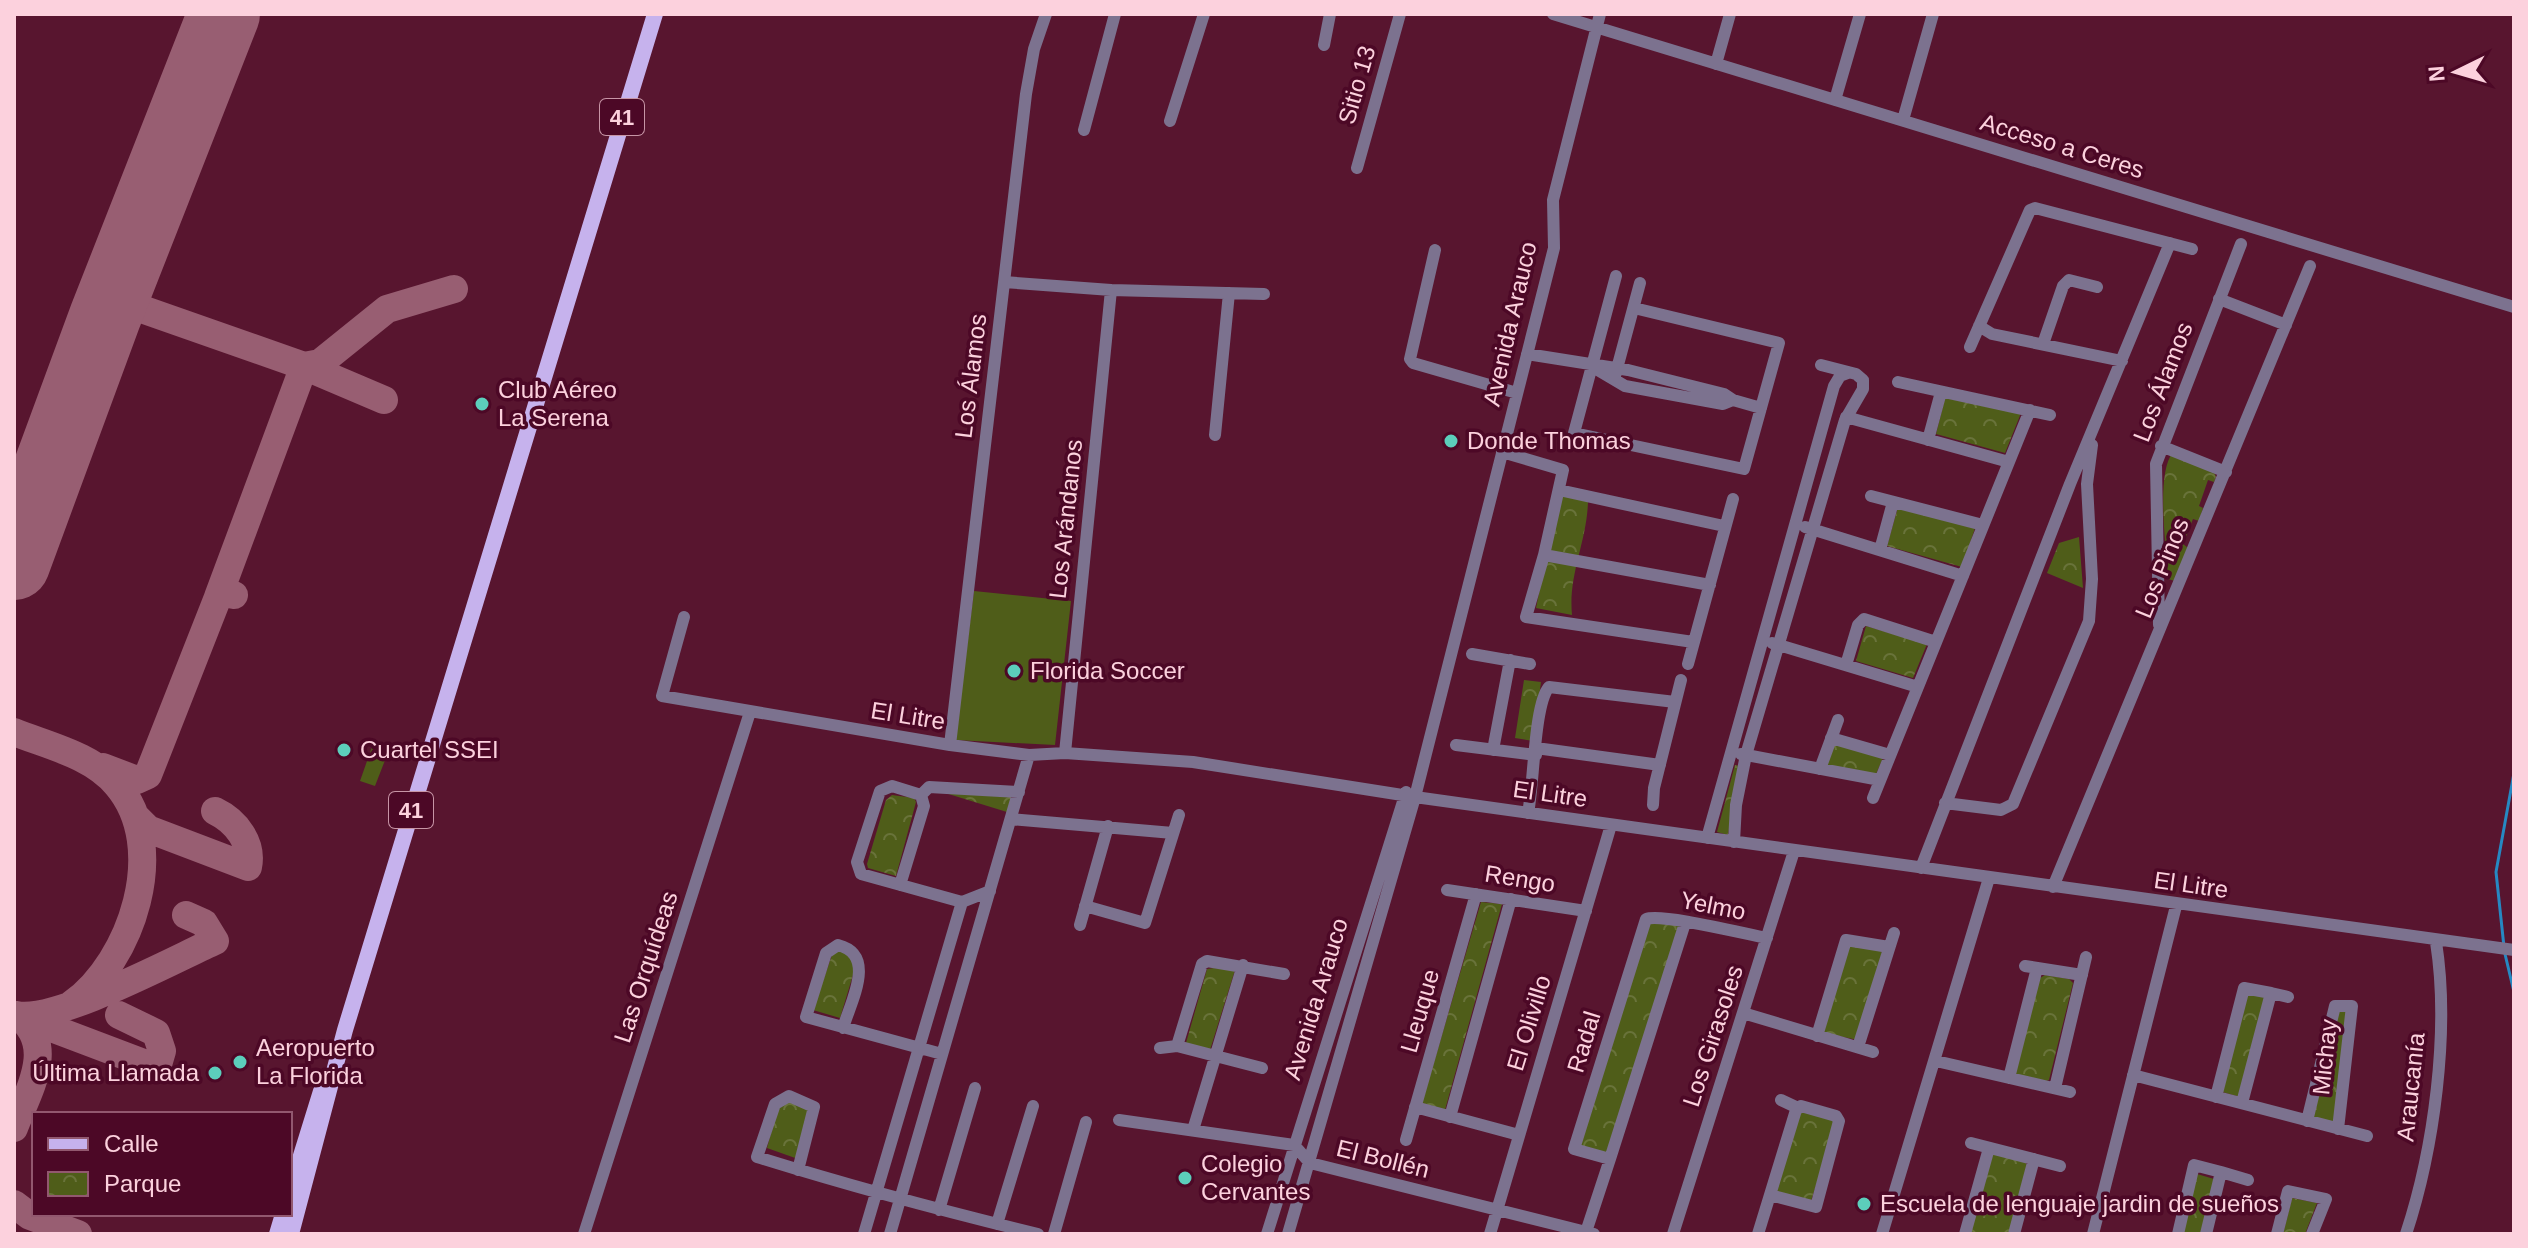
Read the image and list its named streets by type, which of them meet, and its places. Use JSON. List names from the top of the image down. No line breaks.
{"streets":{"main road":["41"],"street":["Sitio 13","Acceso a Ceres","Avenida Arauco","Los Álamos","Los Arándanos","Los Pinos","El Litre","Rengo","Yelmo","Las Orquídeas","Lleuque","El Olivillo","Los Girasoles","Radal","Michay","Araucanía","El Bollén"]},"crossings":[["Acceso a Ceres","Avenida Arauco"],["Avenida Arauco","El Litre"],["Avenida Arauco","El Bollén"],["Los Álamos","Los Pinos"],["Los Álamos","El Litre"],["Los Arándanos","El Litre"],["Los Pinos","El Litre"],["El Litre","Las Orquídeas"],["El Litre","El Olivillo"],["El Litre","Los Girasoles"],["El Litre","Araucanía"],["Rengo","Lleuque"],["Rengo","El Olivillo"],["Yelmo","Los Girasoles"],["Yelmo","Radal"],["El Olivillo","El Bollén"]],"places":["Club Aéreo La Serena","Donde Thomas","Florida Soccer","Cuartel SSEI","Aeropuerto La Florida","Última Llamada","Colegio Cervantes","Escuela de lenguaje jardin de sueños"],"legend":["Calle","Parque"],"north":"left"}
